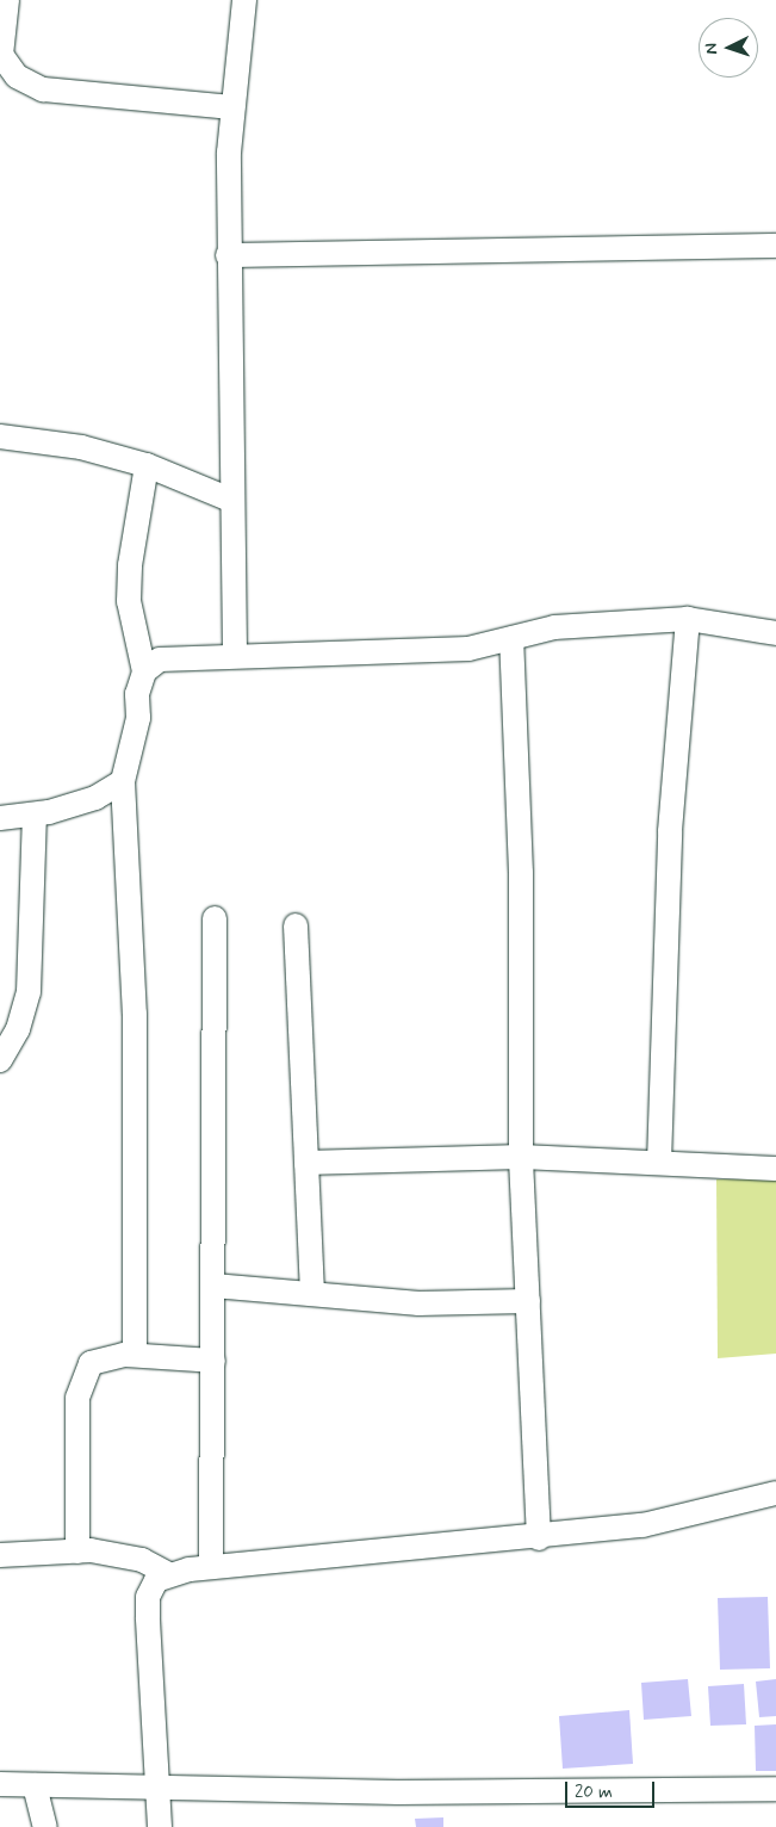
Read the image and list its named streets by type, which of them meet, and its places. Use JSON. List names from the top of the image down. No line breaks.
{"scale_bar":"20 m","north":"left"}
